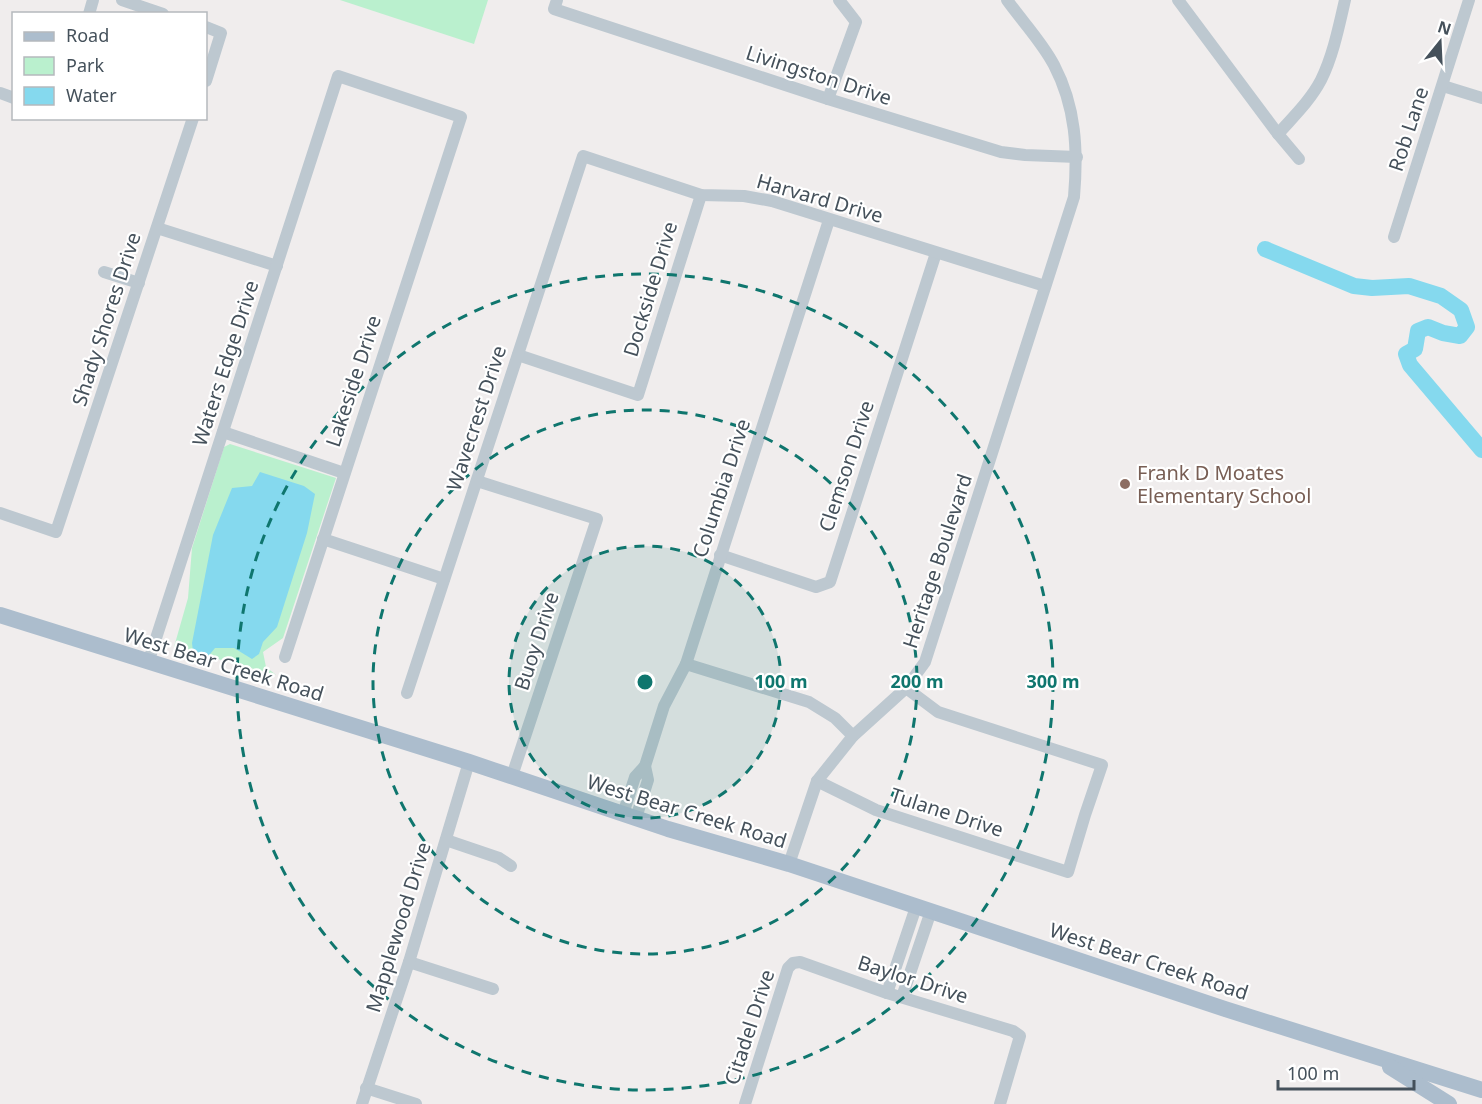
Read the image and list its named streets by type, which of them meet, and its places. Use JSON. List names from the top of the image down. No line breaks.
{"streets":{"main road":["West Bear Creek Road"],"street":["Livingston Drive","Rob Lane","Harvard Drive","Dockside Drive","Shady Shores Drive","Waters Edge Drive","Lakeside Drive","Wavecrest Drive","Clemson Drive","Columbia Drive","Heritage Boulevard","Buoy Drive","Tulane Drive","Mapplewood Drive","Baylor Drive","Citadel Drive"]},"crossings":[["Livingston Drive","Heritage Boulevard"],["Harvard Drive","Dockside Drive"],["Harvard Drive","Wavecrest Drive"],["Harvard Drive","Clemson Drive"],["Harvard Drive","Columbia Drive"],["Harvard Drive","Heritage Boulevard"],["Dockside Drive","Wavecrest Drive"],["Waters Edge Drive","Lakeside Drive"],["Waters Edge Drive","West Bear Creek Road"],["Wavecrest Drive","Buoy Drive"],["Clemson Drive","Columbia Drive"],["Columbia Drive","West Bear Creek Road"],["Heritage Boulevard","West Bear Creek Road"],["Heritage Boulevard","Tulane Drive"],["Buoy Drive","West Bear Creek Road"],["West Bear Creek Road","Mapplewood Drive"],["Baylor Drive","Citadel Drive"]],"places":["Frank D Moates Elementary School"],"legend":["Road","Park","Water"],"scale_bar":"100 m","north":"top","rings":["100 m","200 m","300 m"]}
